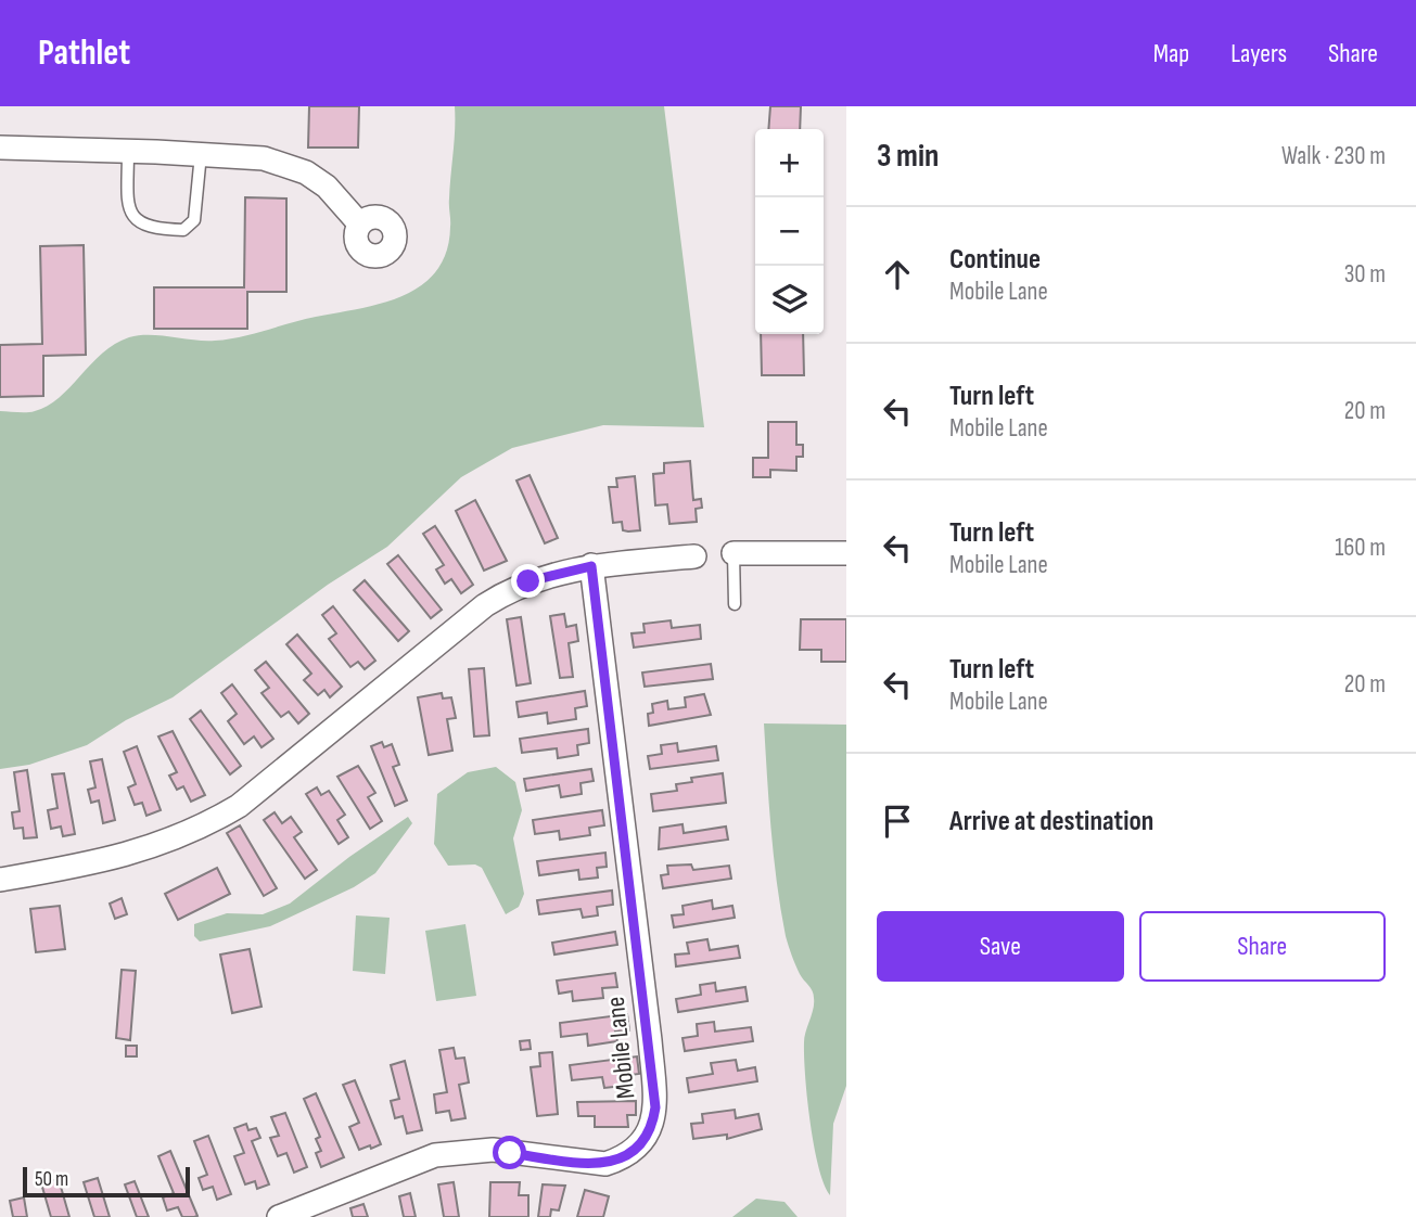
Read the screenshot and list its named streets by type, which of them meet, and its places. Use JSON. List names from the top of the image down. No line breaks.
{"streets":{"street":["Mobile Lane"]},"scale_bar":"50 m","page":{"header":"Pathlet","nav":["Map","Layers","Share"],"heading":["3 min","Walk · 230 m"],"map_buttons":["+","−"],"list":[["Continue","Mobile Lane","30 m"],["Turn left","Mobile Lane","20 m"],["Turn left","Mobile Lane","160 m"],["Turn left","Mobile Lane","20 m"],"Arrive at destination"],"buttons":["Save","Share"],"scale":"50 m"}}
